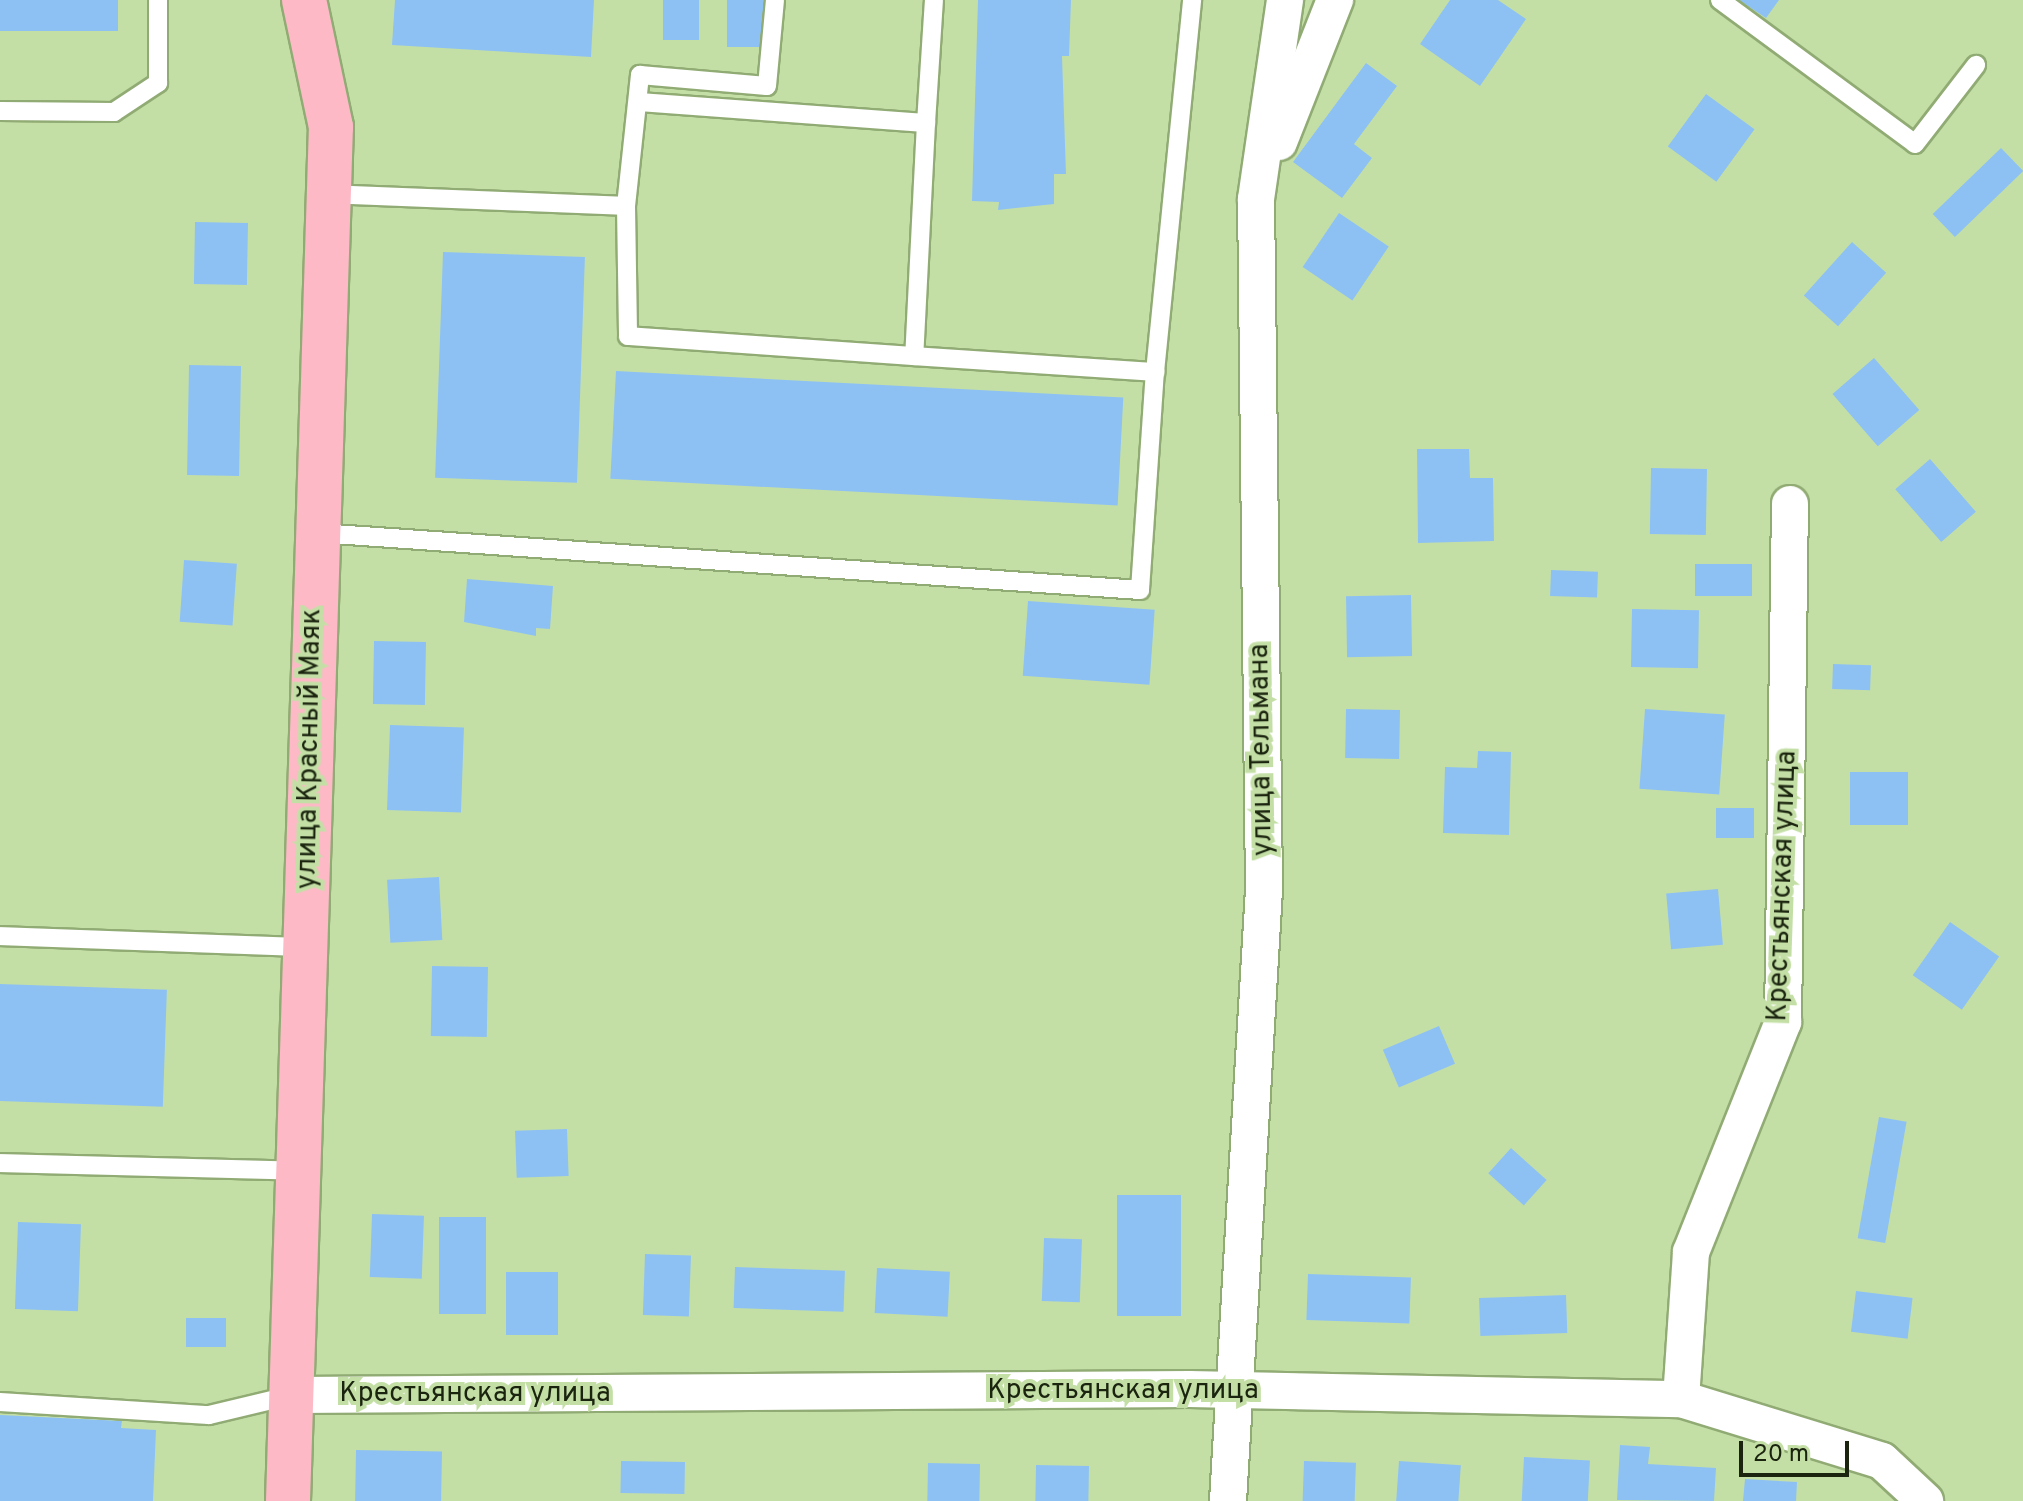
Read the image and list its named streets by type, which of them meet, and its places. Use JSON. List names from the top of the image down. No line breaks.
{"streets":{"main road":["улица Красный Маяк"],"street":["улица Тельмана","Крестьянская улица"]},"crossings":[["улица Красный Маяк","Крестьянская улица"],["улица Тельмана","Крестьянская улица"]],"scale_bar":"20 m"}
